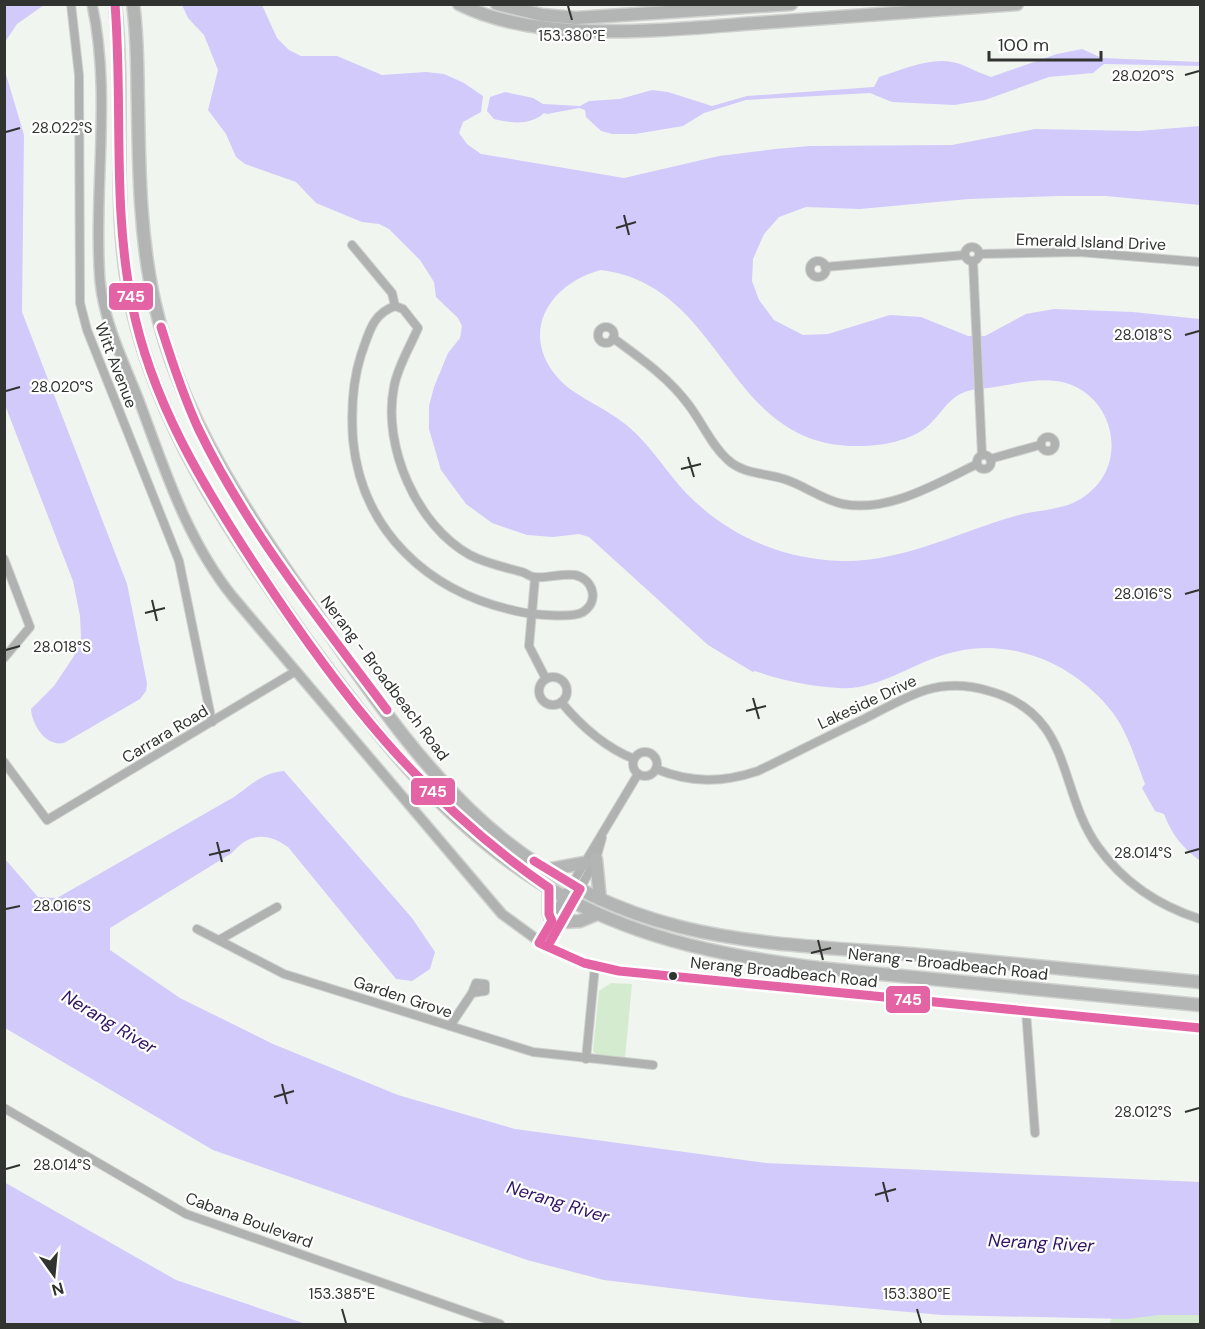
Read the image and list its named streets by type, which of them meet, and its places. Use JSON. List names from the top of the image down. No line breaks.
{"streets":{"main road":["Nerang - Broadbeach Road"],"street":["Emerald Island Drive","Witt Avenue","Lakeside Drive","Carrara Road","Nerang Broadbeach Road","Garden Grove","Cabana Boulevard"]},"crossings":[["Witt Avenue","Carrara Road"],["Carrara Road","Nerang Broadbeach Road"]],"water":["Nerang River"],"lines":["transit line 745"],"scale_bar":"100 m","north":"bottom","coordinates":["153.380°E","28.020°S","28.022°S","28.018°S","28.016°S","28.014°S","28.012°S","153.385°E"]}
